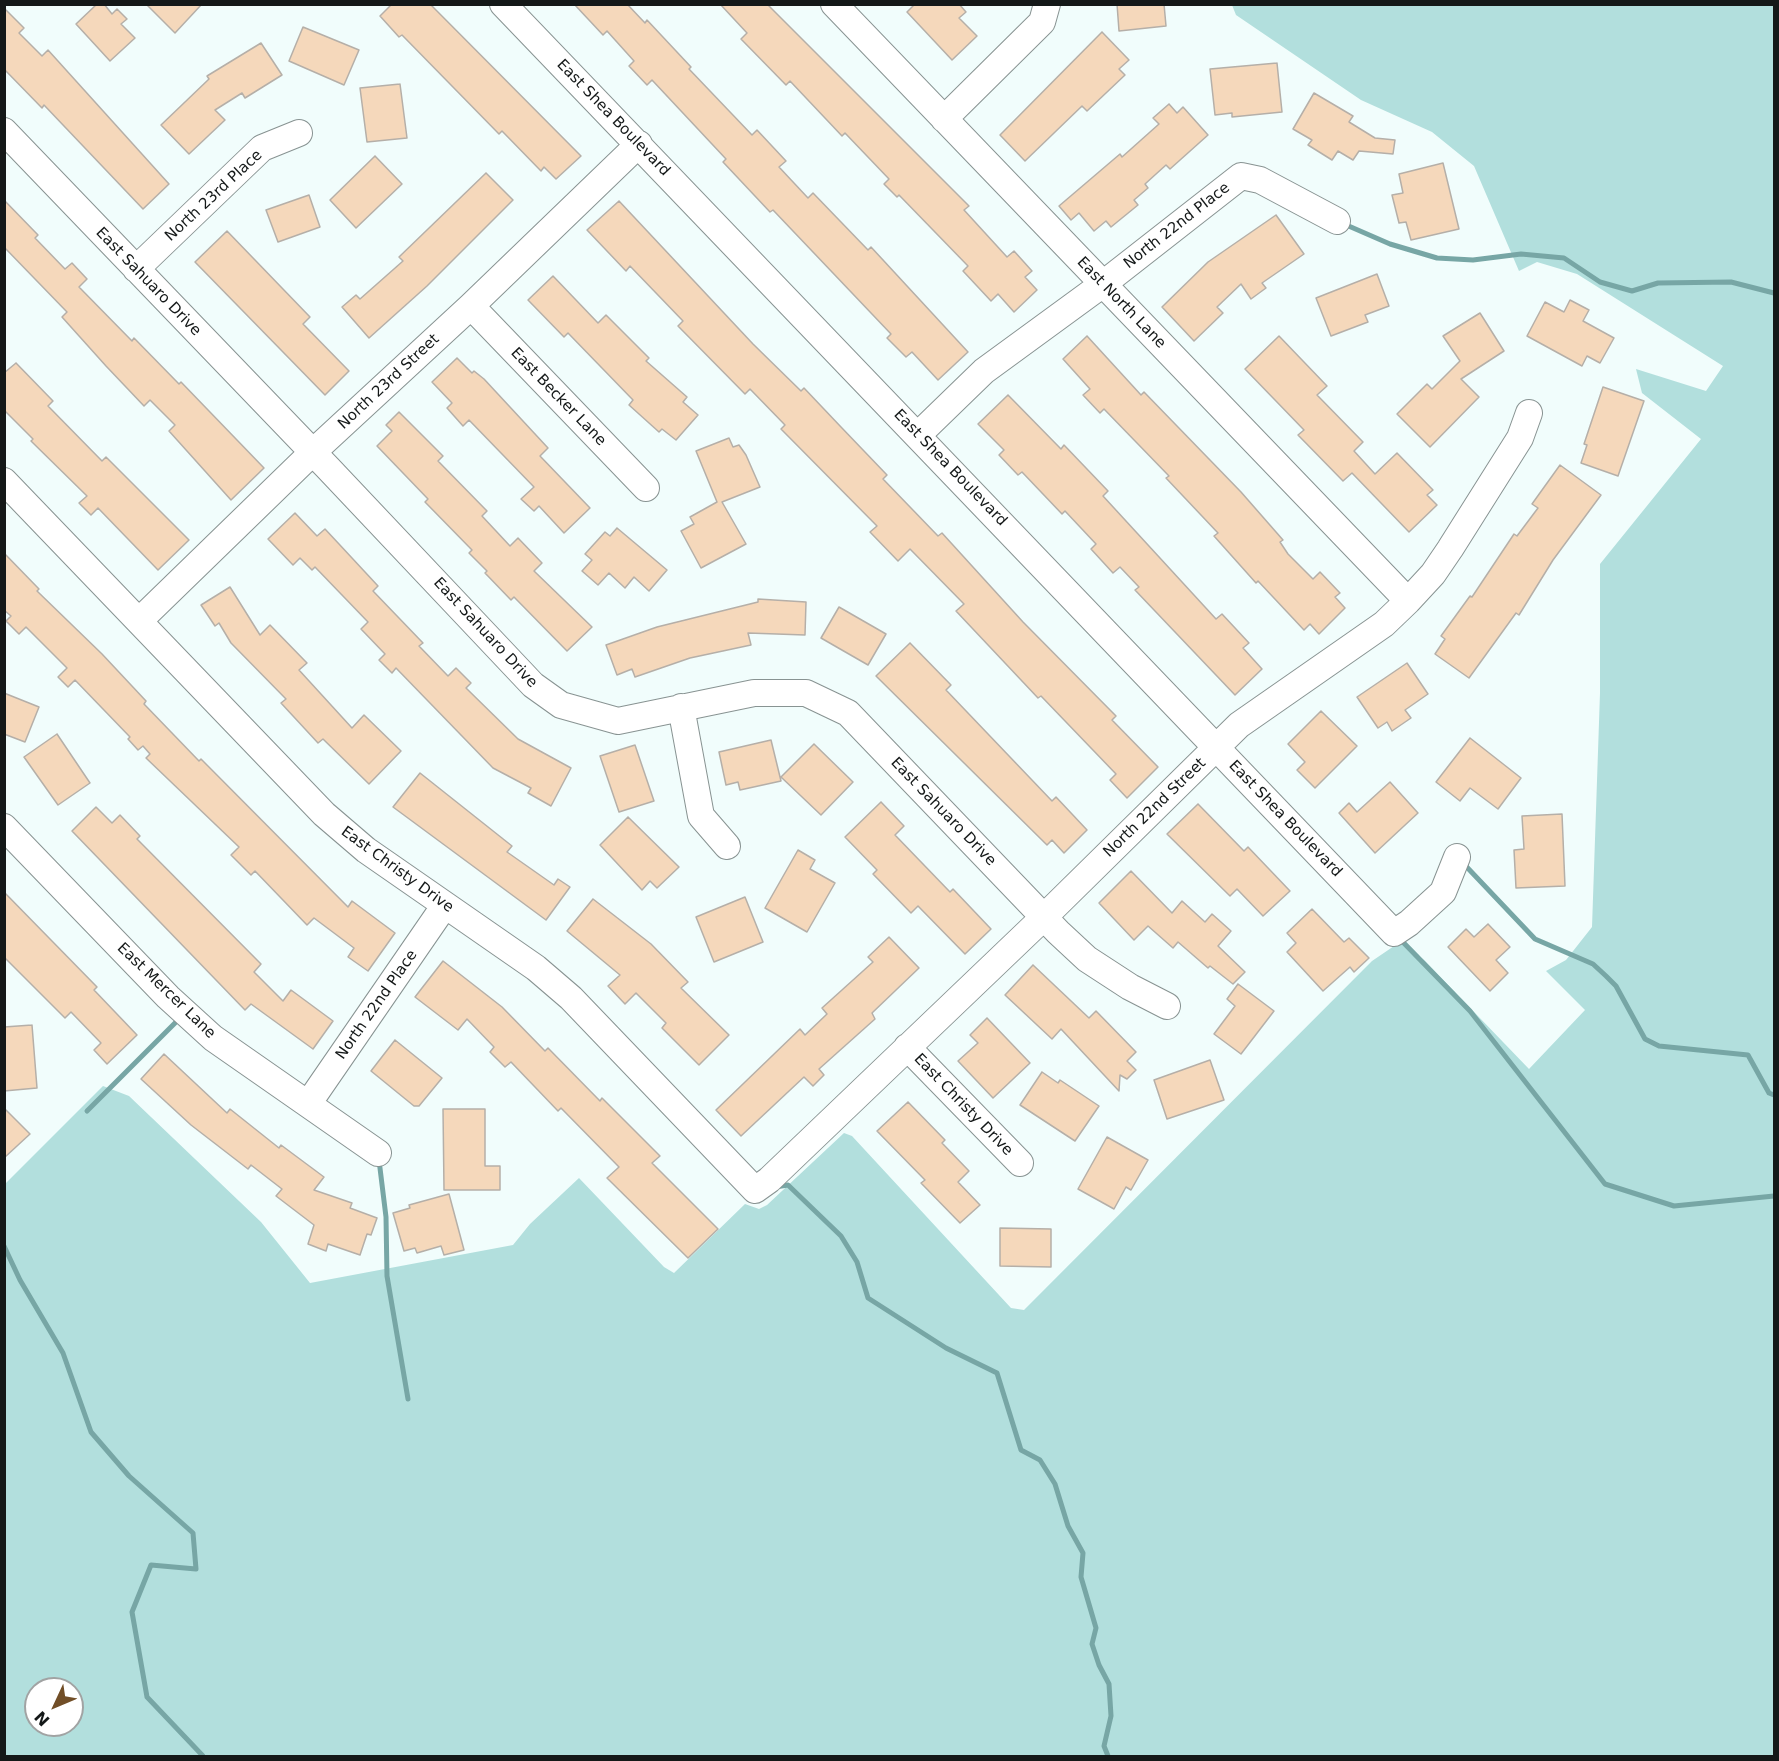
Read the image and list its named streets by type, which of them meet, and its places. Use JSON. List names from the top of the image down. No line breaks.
{"streets":{"street":["East Shea Boulevard","North 23rd Place","North 22nd Place","East Sahuaro Drive","East North Lane","North 23rd Street","East Becker Lane","North 22nd Street","East Christy Drive","East Mercer Lane"]},"crossings":[["East Shea Boulevard","North 22nd Place"],["East Shea Boulevard","North 23rd Street"],["East Shea Boulevard","North 22nd Street"],["North 23rd Place","East Sahuaro Drive"],["North 22nd Place","East North Lane"],["North 22nd Place","East Christy Drive"],["North 22nd Place","East Mercer Lane"],["East Sahuaro Drive","North 23rd Street"],["East Sahuaro Drive","North 22nd Street"],["East North Lane","North 22nd Street"],["North 23rd Street","East Becker Lane"],["North 23rd Street","East Christy Drive"],["North 22nd Street","East Christy Drive"]],"north":"bottom left"}
